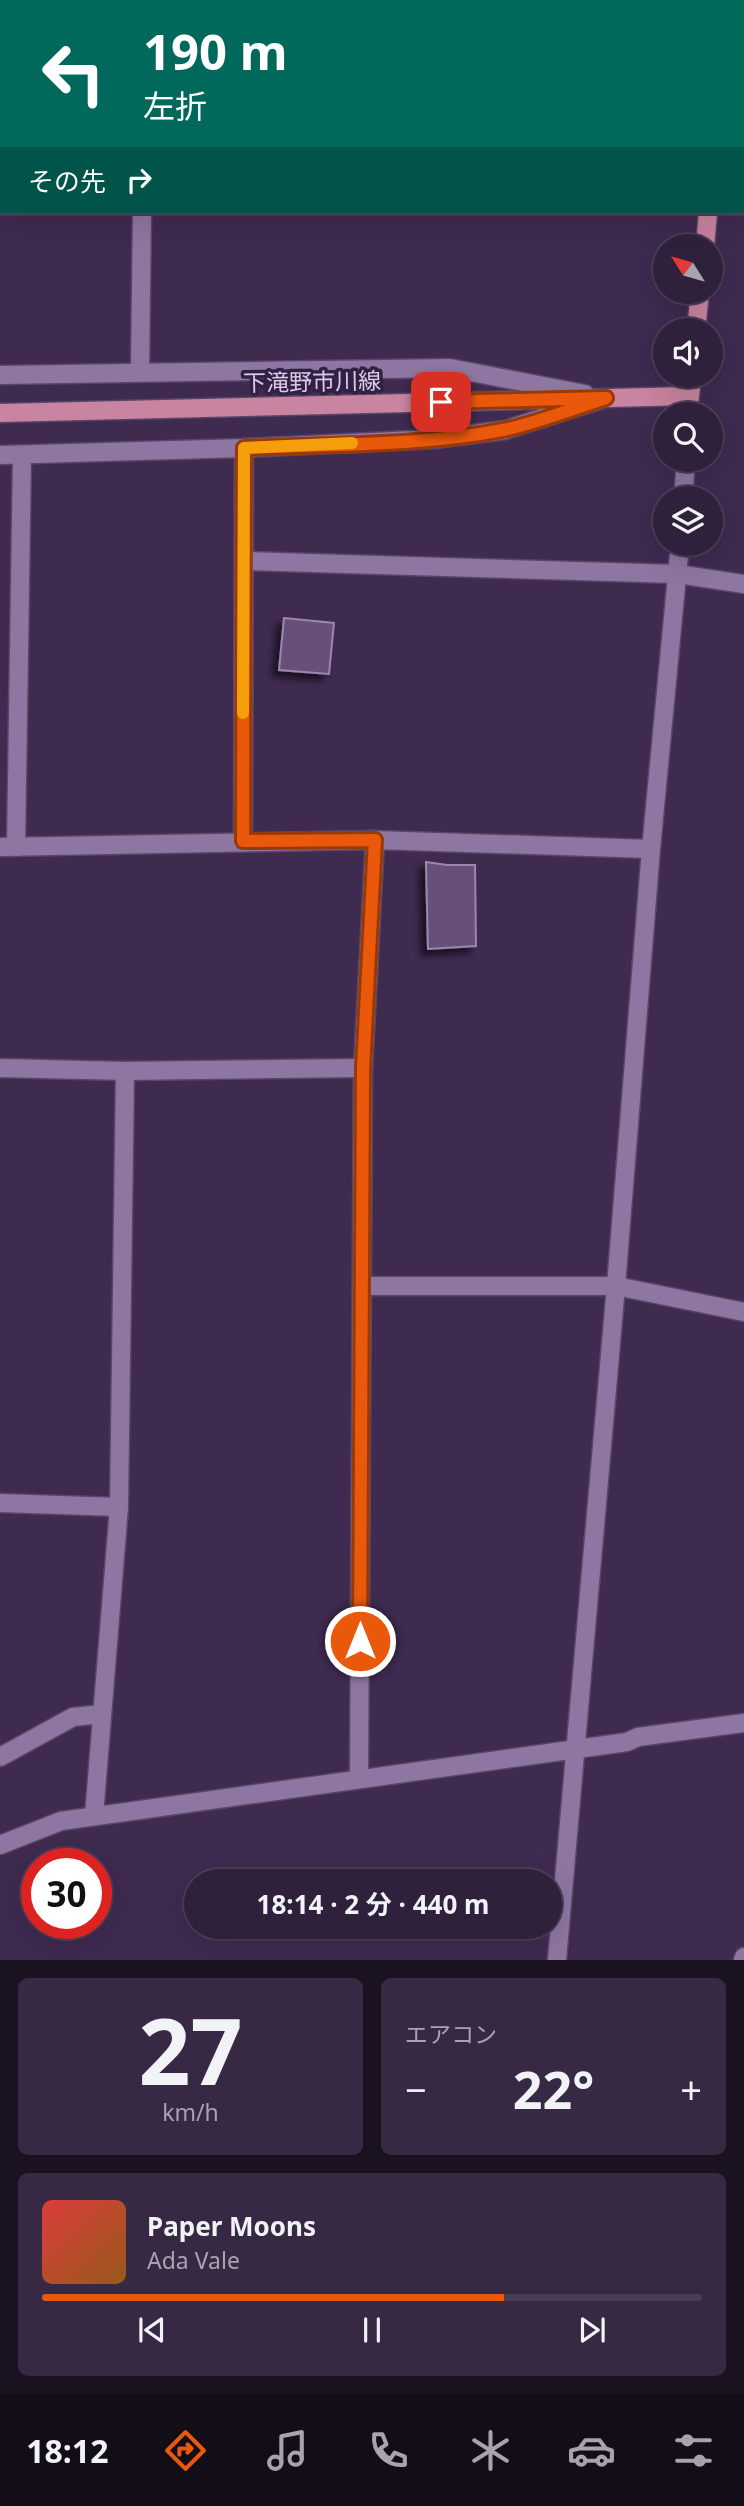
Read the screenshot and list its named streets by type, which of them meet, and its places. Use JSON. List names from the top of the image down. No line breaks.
{"streets":{"main road":["下滝野市川線"]},"north":"top left","page":{"turn":["190 m","左折"],"then":"その先","limit":"30","trip":"18:14 · 2 分 · 440 m","tile":[["27","km/h"],"エアコン"],"heat":["−","22°","+"],"song":["Paper Moons","Ada Vale"],"tabs":"18:12"}}
